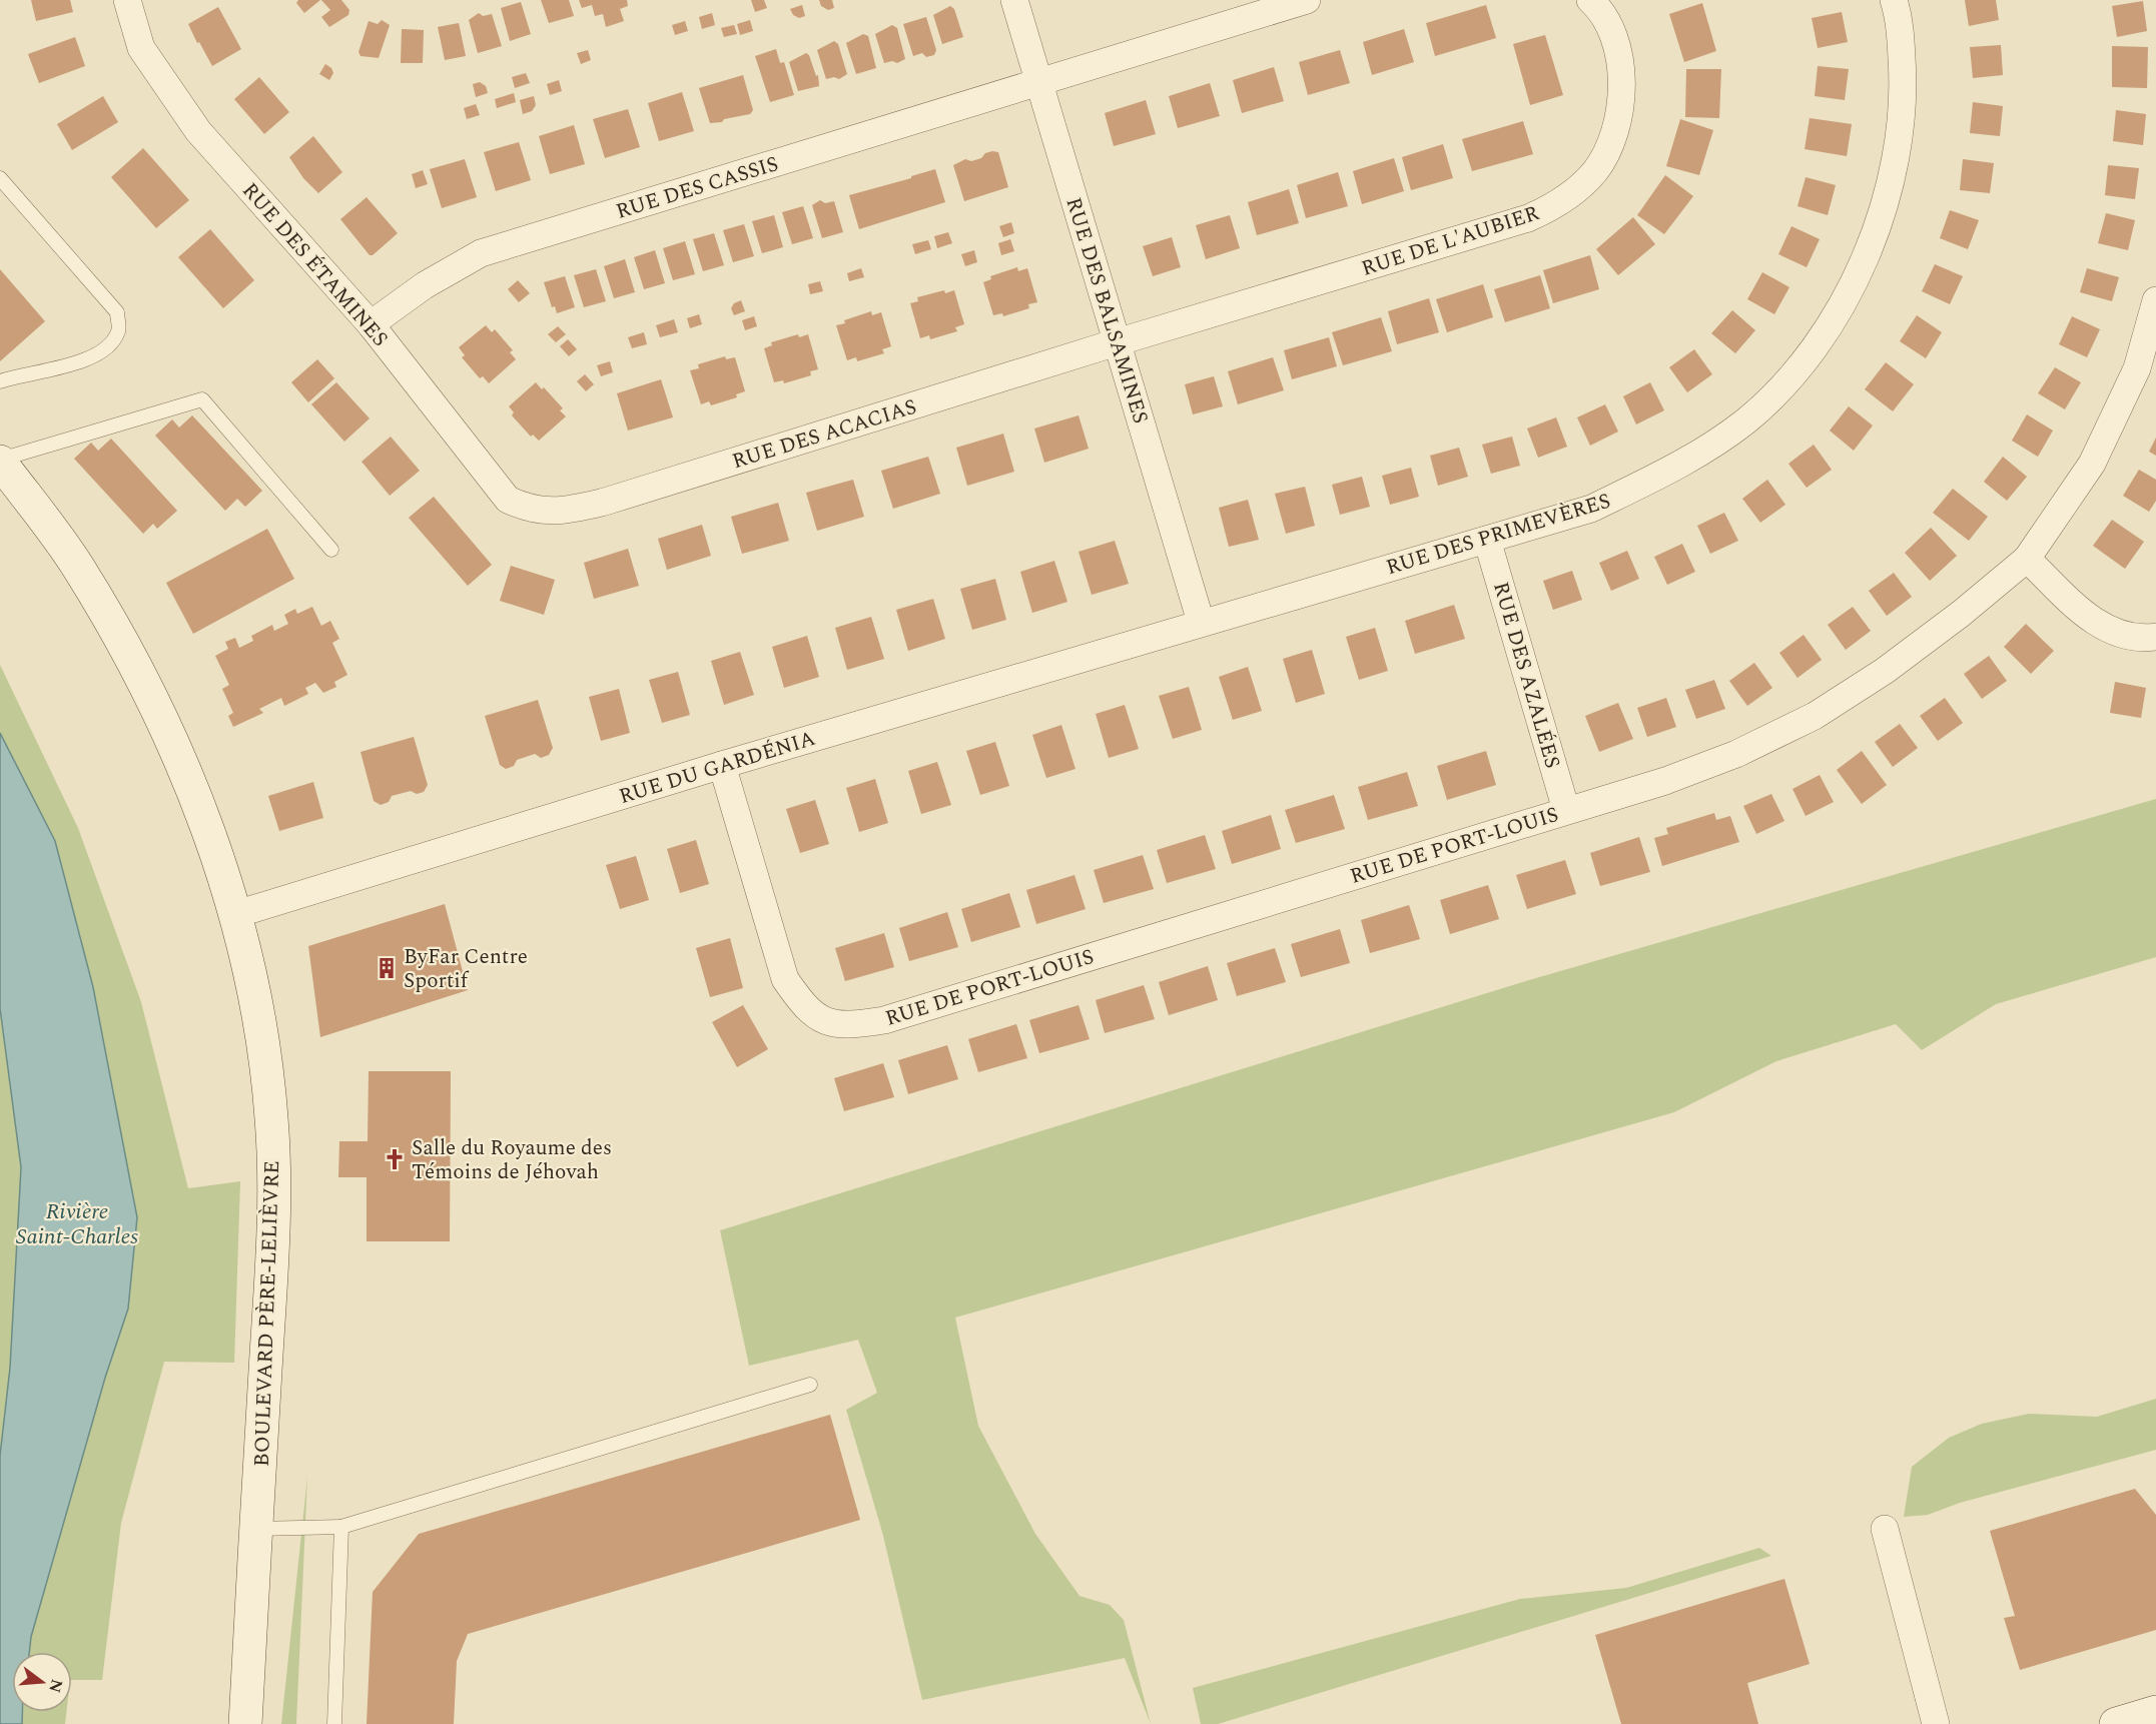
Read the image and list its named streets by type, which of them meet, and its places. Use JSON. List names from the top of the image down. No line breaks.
{"streets":{"main road":["BOULEVARD PÈRE-LELIÈVRE"],"street":["RUE DES CASSIS","RUE DE L'AUBIER","RUE DES ÉTAMINES","RUE DES BALSAMINES","RUE DES ACACIAS","RUE DES PRIMEVÈRES","RUE DES AZALÉES","RUE DU GARDÉNIA","RUE DE PORT-LOUIS"]},"crossings":[["RUE DES CASSIS","RUE DES ÉTAMINES"],["RUE DES CASSIS","RUE DES BALSAMINES"],["RUE DE L'AUBIER","RUE DES BALSAMINES"],["RUE DE L'AUBIER","RUE DES ACACIAS"],["RUE DES ÉTAMINES","RUE DES ACACIAS"],["RUE DES BALSAMINES","RUE DES ACACIAS"],["RUE DES BALSAMINES","RUE DES PRIMEVÈRES"],["RUE DES BALSAMINES","RUE DU GARDÉNIA"],["RUE DES PRIMEVÈRES","RUE DES AZALÉES"],["RUE DES PRIMEVÈRES","RUE DU GARDÉNIA"],["RUE DES AZALÉES","RUE DE PORT-LOUIS"],["RUE DU GARDÉNIA","RUE DE PORT-LOUIS"],["RUE DU GARDÉNIA","BOULEVARD PÈRE-LELIÈVRE"]],"water":["Rivière Saint-Charles"],"places":{"building":["ByFar Centre Sportif"],"church":["Salle du Royaume des Témoins de Jéhovah"]},"north":"right"}
